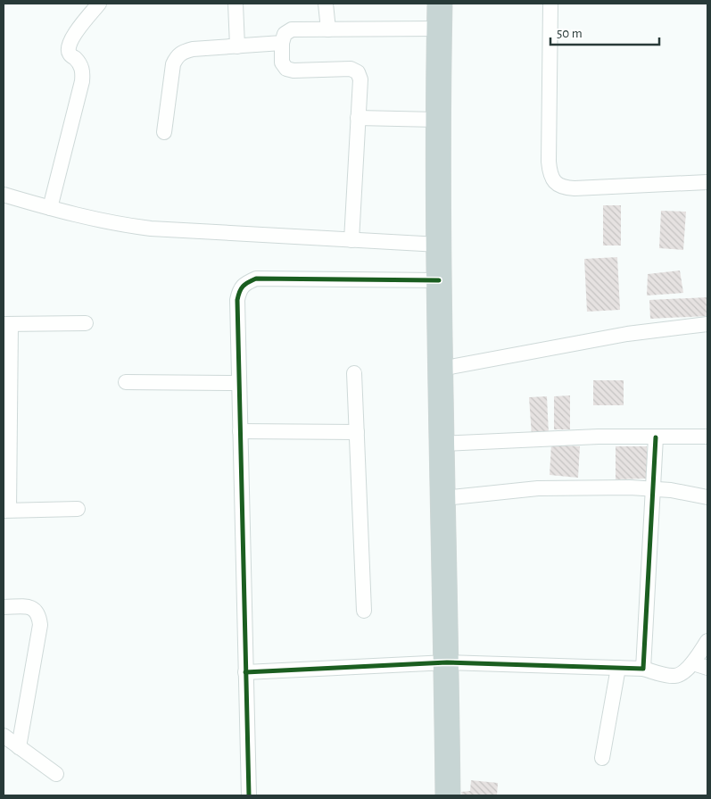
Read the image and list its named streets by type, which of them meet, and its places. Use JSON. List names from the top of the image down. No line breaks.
{"scale_bar":"50 m"}
